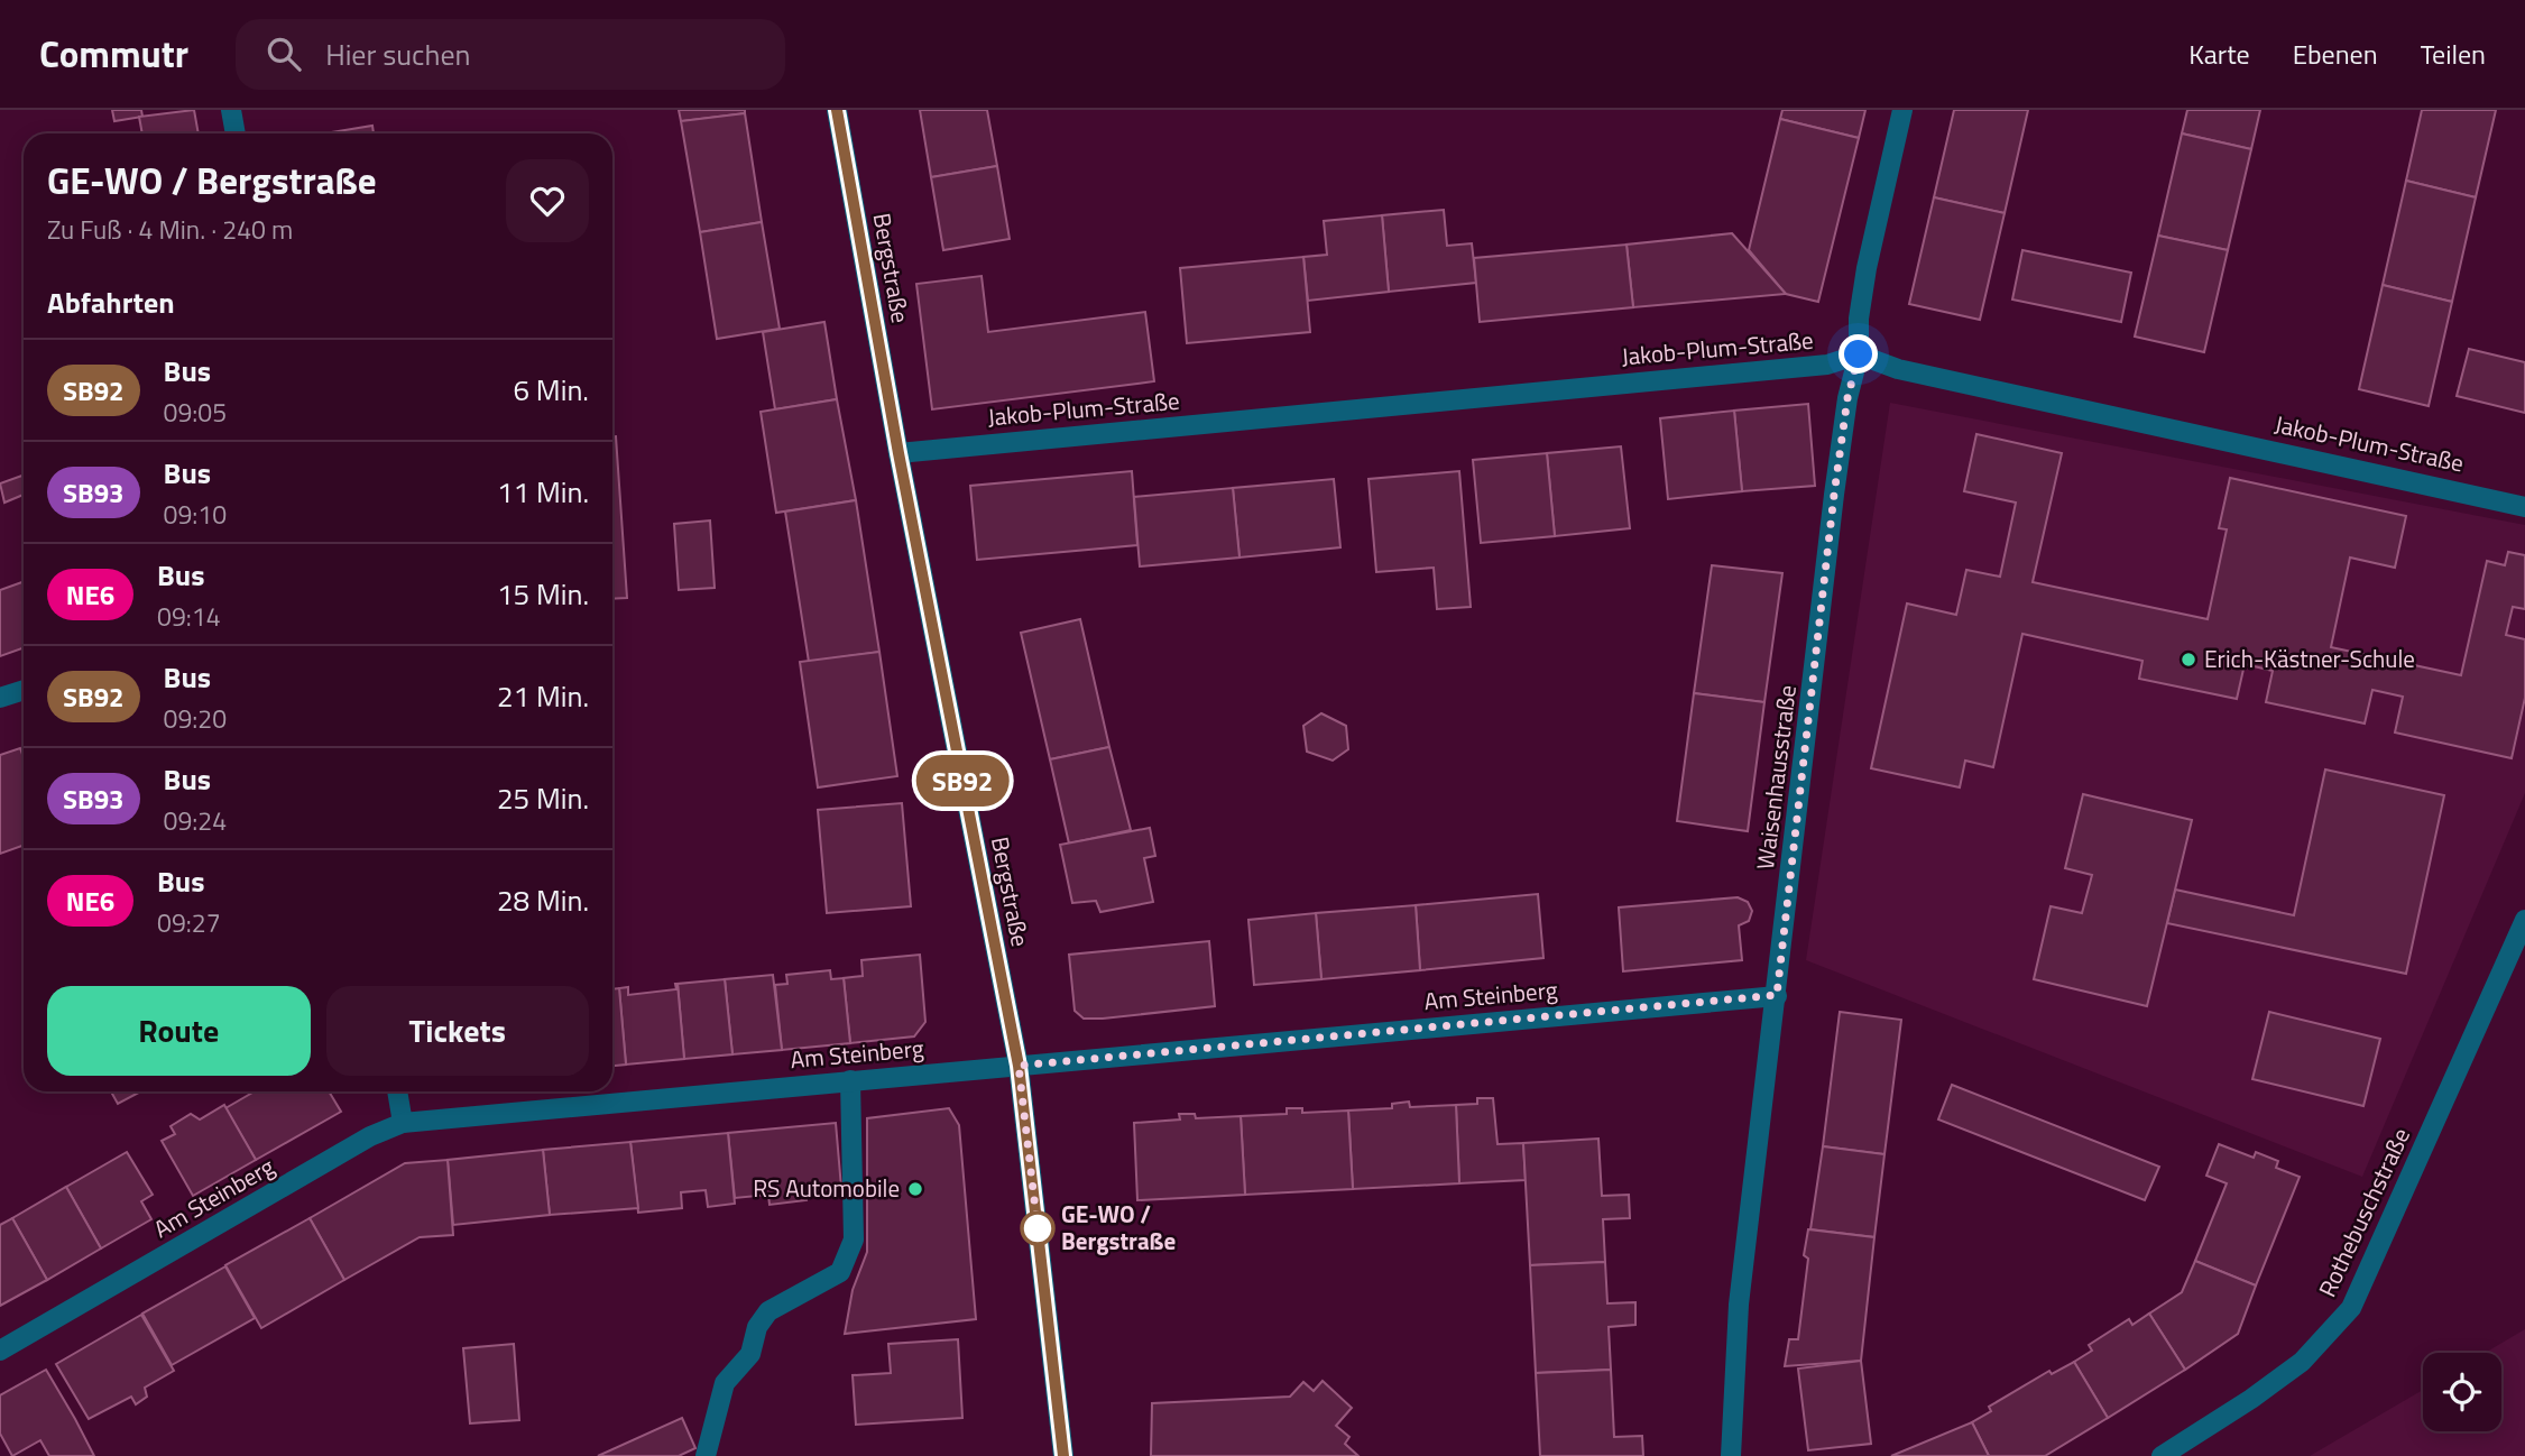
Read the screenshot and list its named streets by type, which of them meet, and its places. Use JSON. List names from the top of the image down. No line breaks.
{"streets":{"street":["Bergstraße","Jakob-Plum-Straße","Waisenhausstraße","Am Steinberg","Rothebuschstraße"]},"crossings":[["Bergstraße","Jakob-Plum-Straße"],["Bergstraße","Am Steinberg"],["Jakob-Plum-Straße","Waisenhausstraße"],["Waisenhausstraße","Am Steinberg"]],"places":["Erich-Kästner-Schule","RS Automobile","GE-WO / Bergstraße"],"lines":["bus line SB92"],"page":{"header":"Commutr","search":"Hier suchen","nav":["Karte","Ebenen","Teilen"],"on_map":"SB92","heading":[["GE-WO / Bergstraße","Zu Fuß · 4 Min. · 240 m"],"Abfahrten"],"list":[{"mark":"SB92","name":"Bus","note":"09:05","value":"6 Min."},{"mark":"SB93","name":"Bus","note":"09:10","value":"11 Min."},{"mark":"NE6","name":"Bus","note":"09:14","value":"15 Min."},{"mark":"SB92","name":"Bus","note":"09:20","value":"21 Min."},{"mark":"SB93","name":"Bus","note":"09:24","value":"25 Min."},{"mark":"NE6","name":"Bus","note":"09:27","value":"28 Min."}],"buttons":["Route","Tickets"]}}
